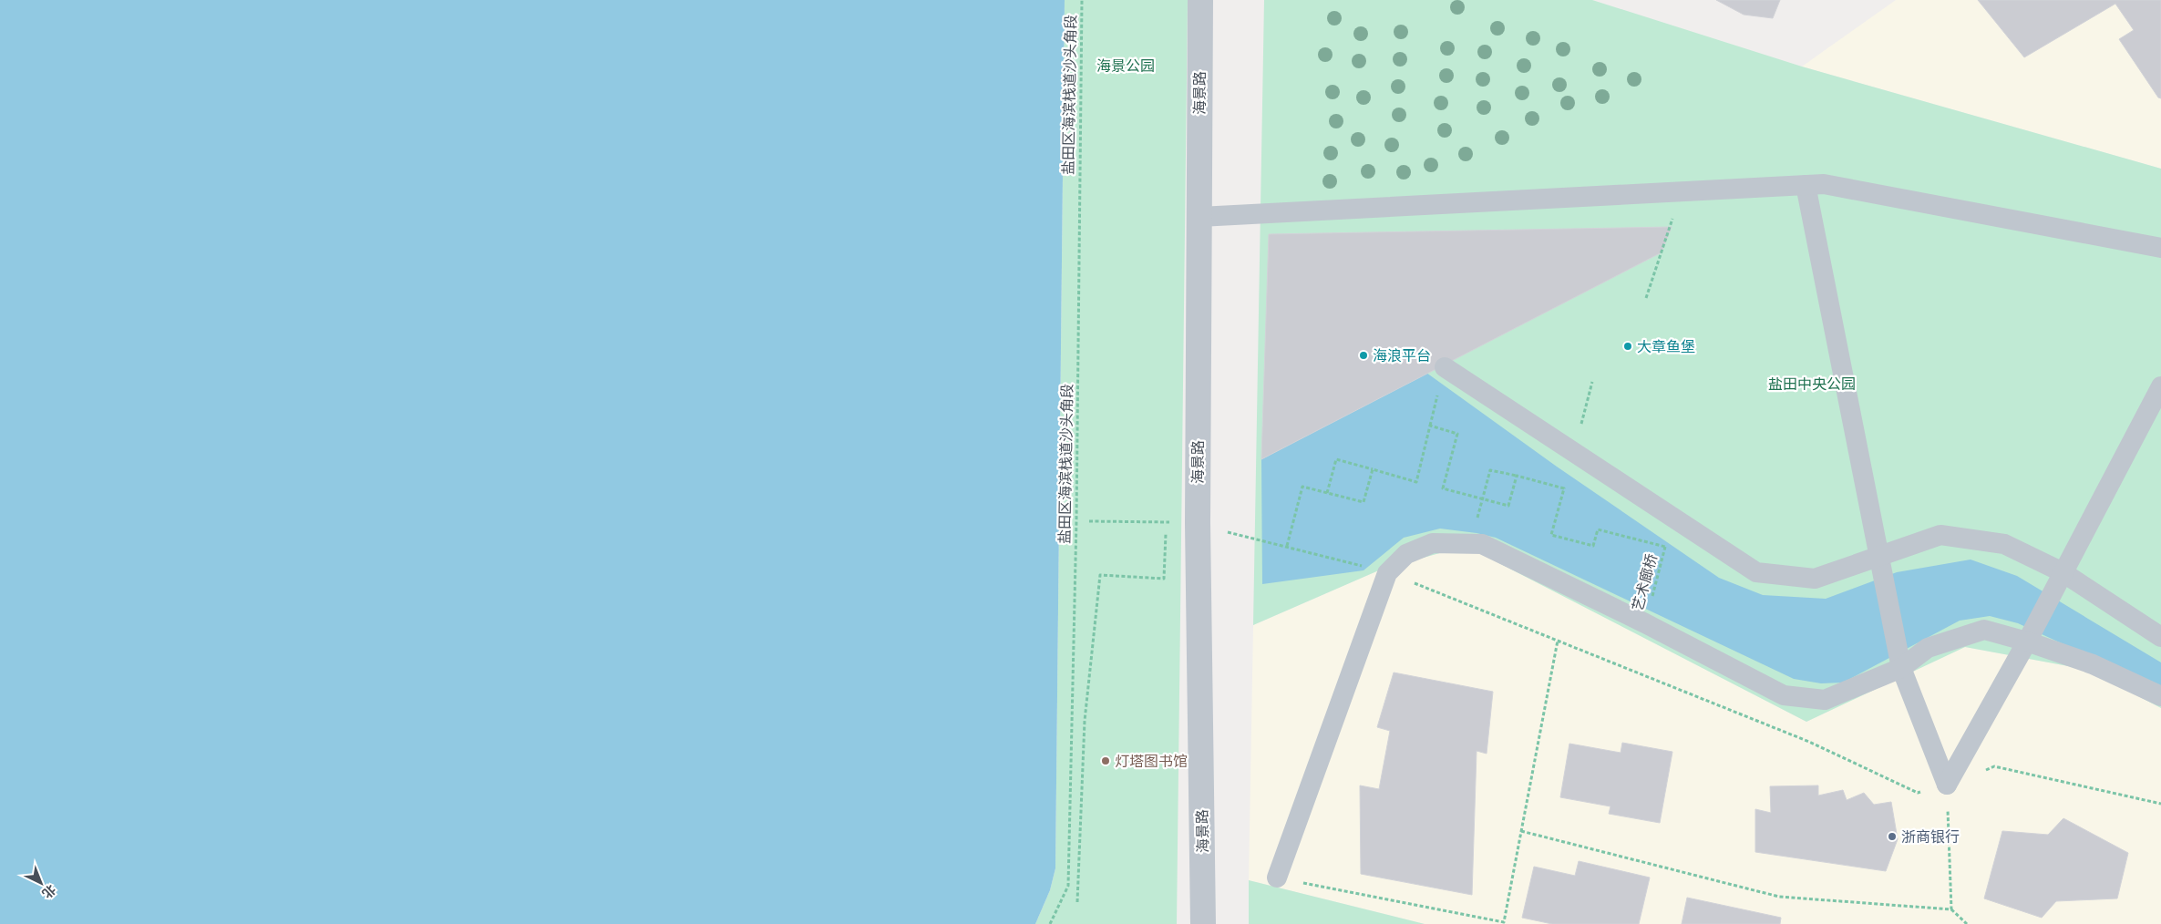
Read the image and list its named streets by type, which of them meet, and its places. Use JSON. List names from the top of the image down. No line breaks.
{"streets":{"street":["海景路"],"path":["盐田区海滨栈道沙头角段","艺术廊桥"]},"parks":["海景公园","盐田中央公园"],"places":["大章鱼堡","海浪平台","灯塔图书馆","浙商银行"],"north":"bottom right"}
